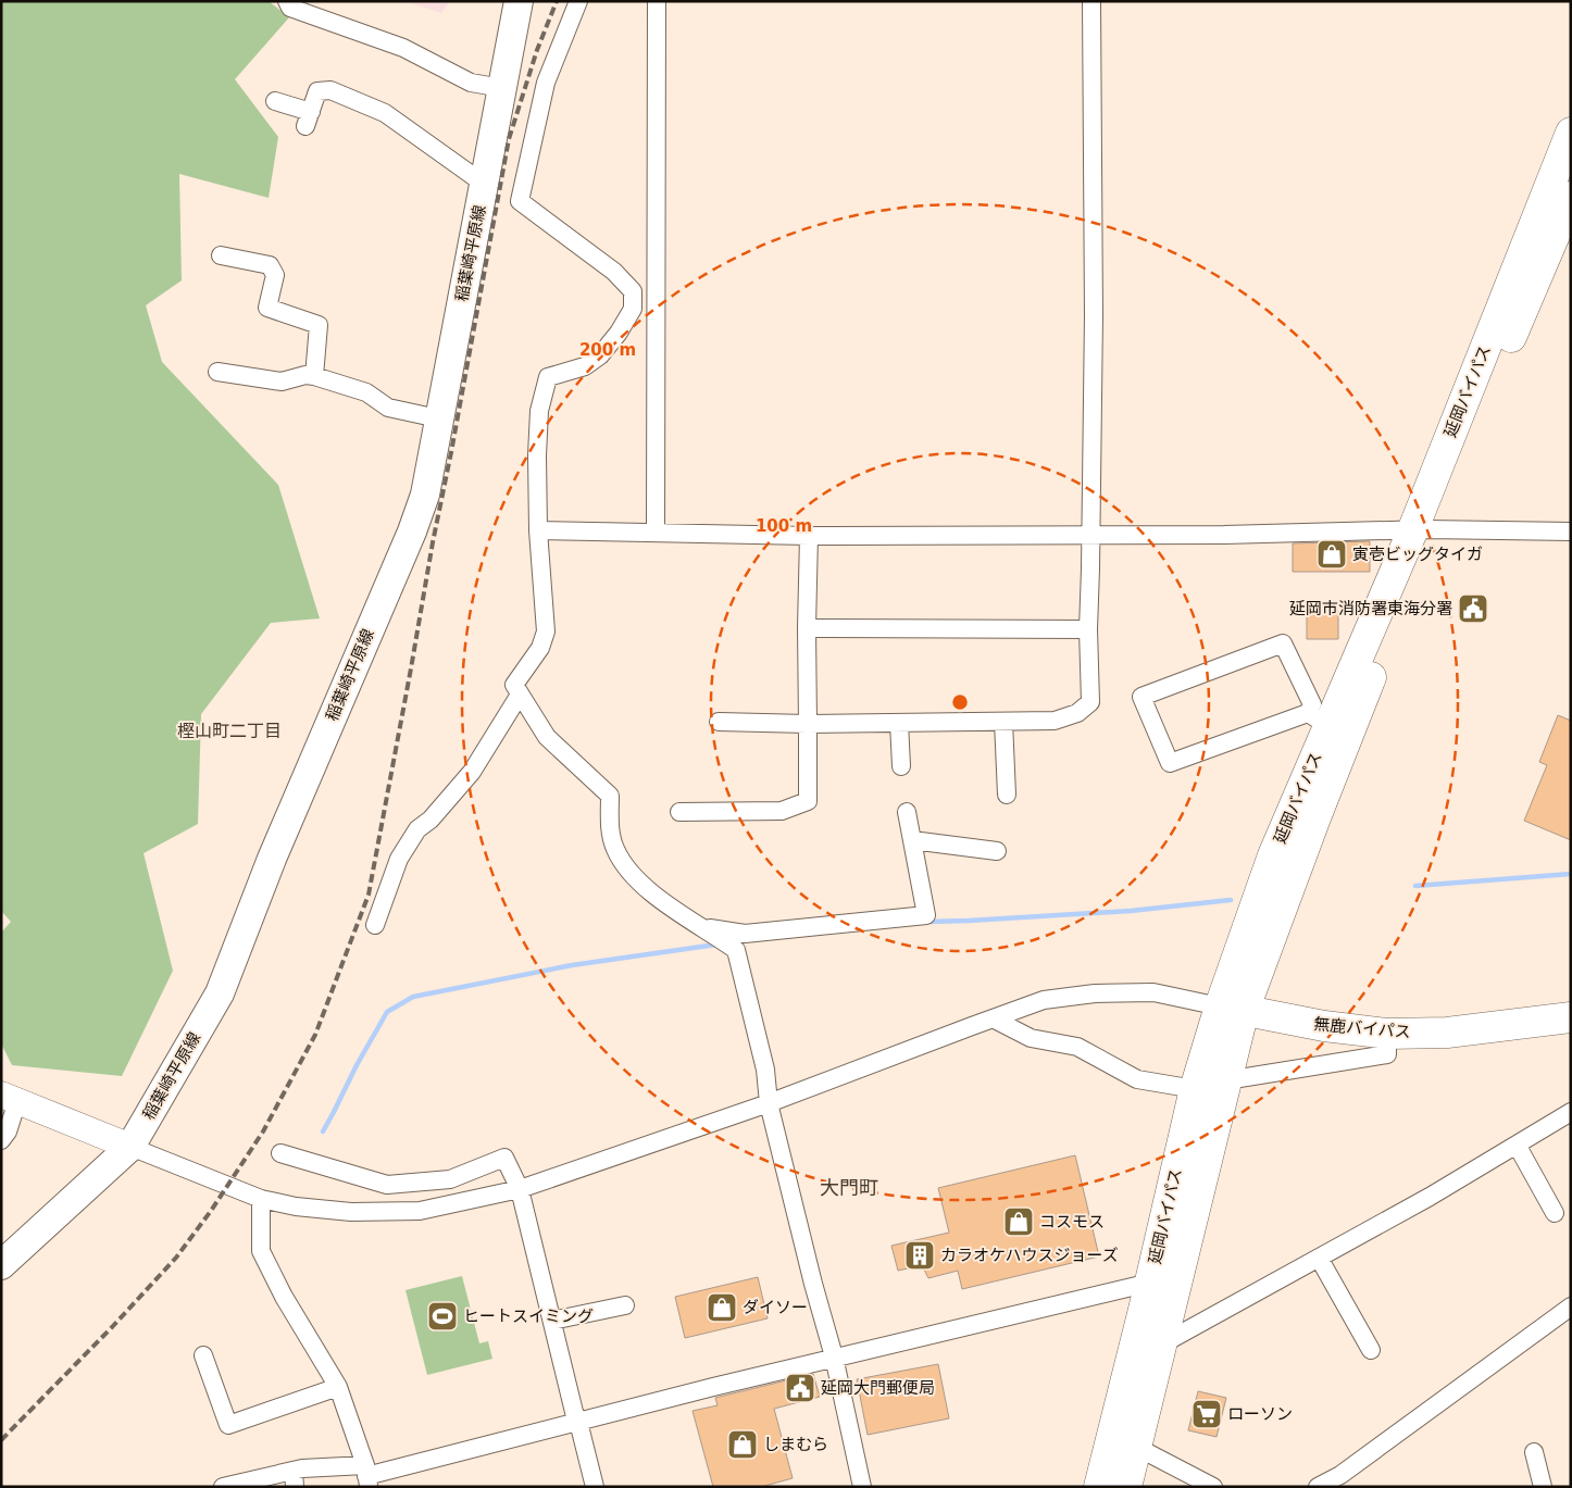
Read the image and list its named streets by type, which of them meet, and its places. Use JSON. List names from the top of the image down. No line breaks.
{"streets":{"highway":["延岡バイパス","無鹿バイパス"],"main road":["稲葉崎平原線"]},"crossings":[["延岡バイパス","無鹿バイパス"]],"districts":["樫山町二丁目","大門町"],"places":{"shop":["寅壱ビッグタイガ","コスモス","ダイソー","しまむら"],"public building":["延岡市消防署東海分署","延岡大門郵便局"],"building":["カラオケハウスジョーズ"],"sports":["ヒートスイミング"],"supermarket":["ローソン"]},"rings":["200 m","100 m"]}
